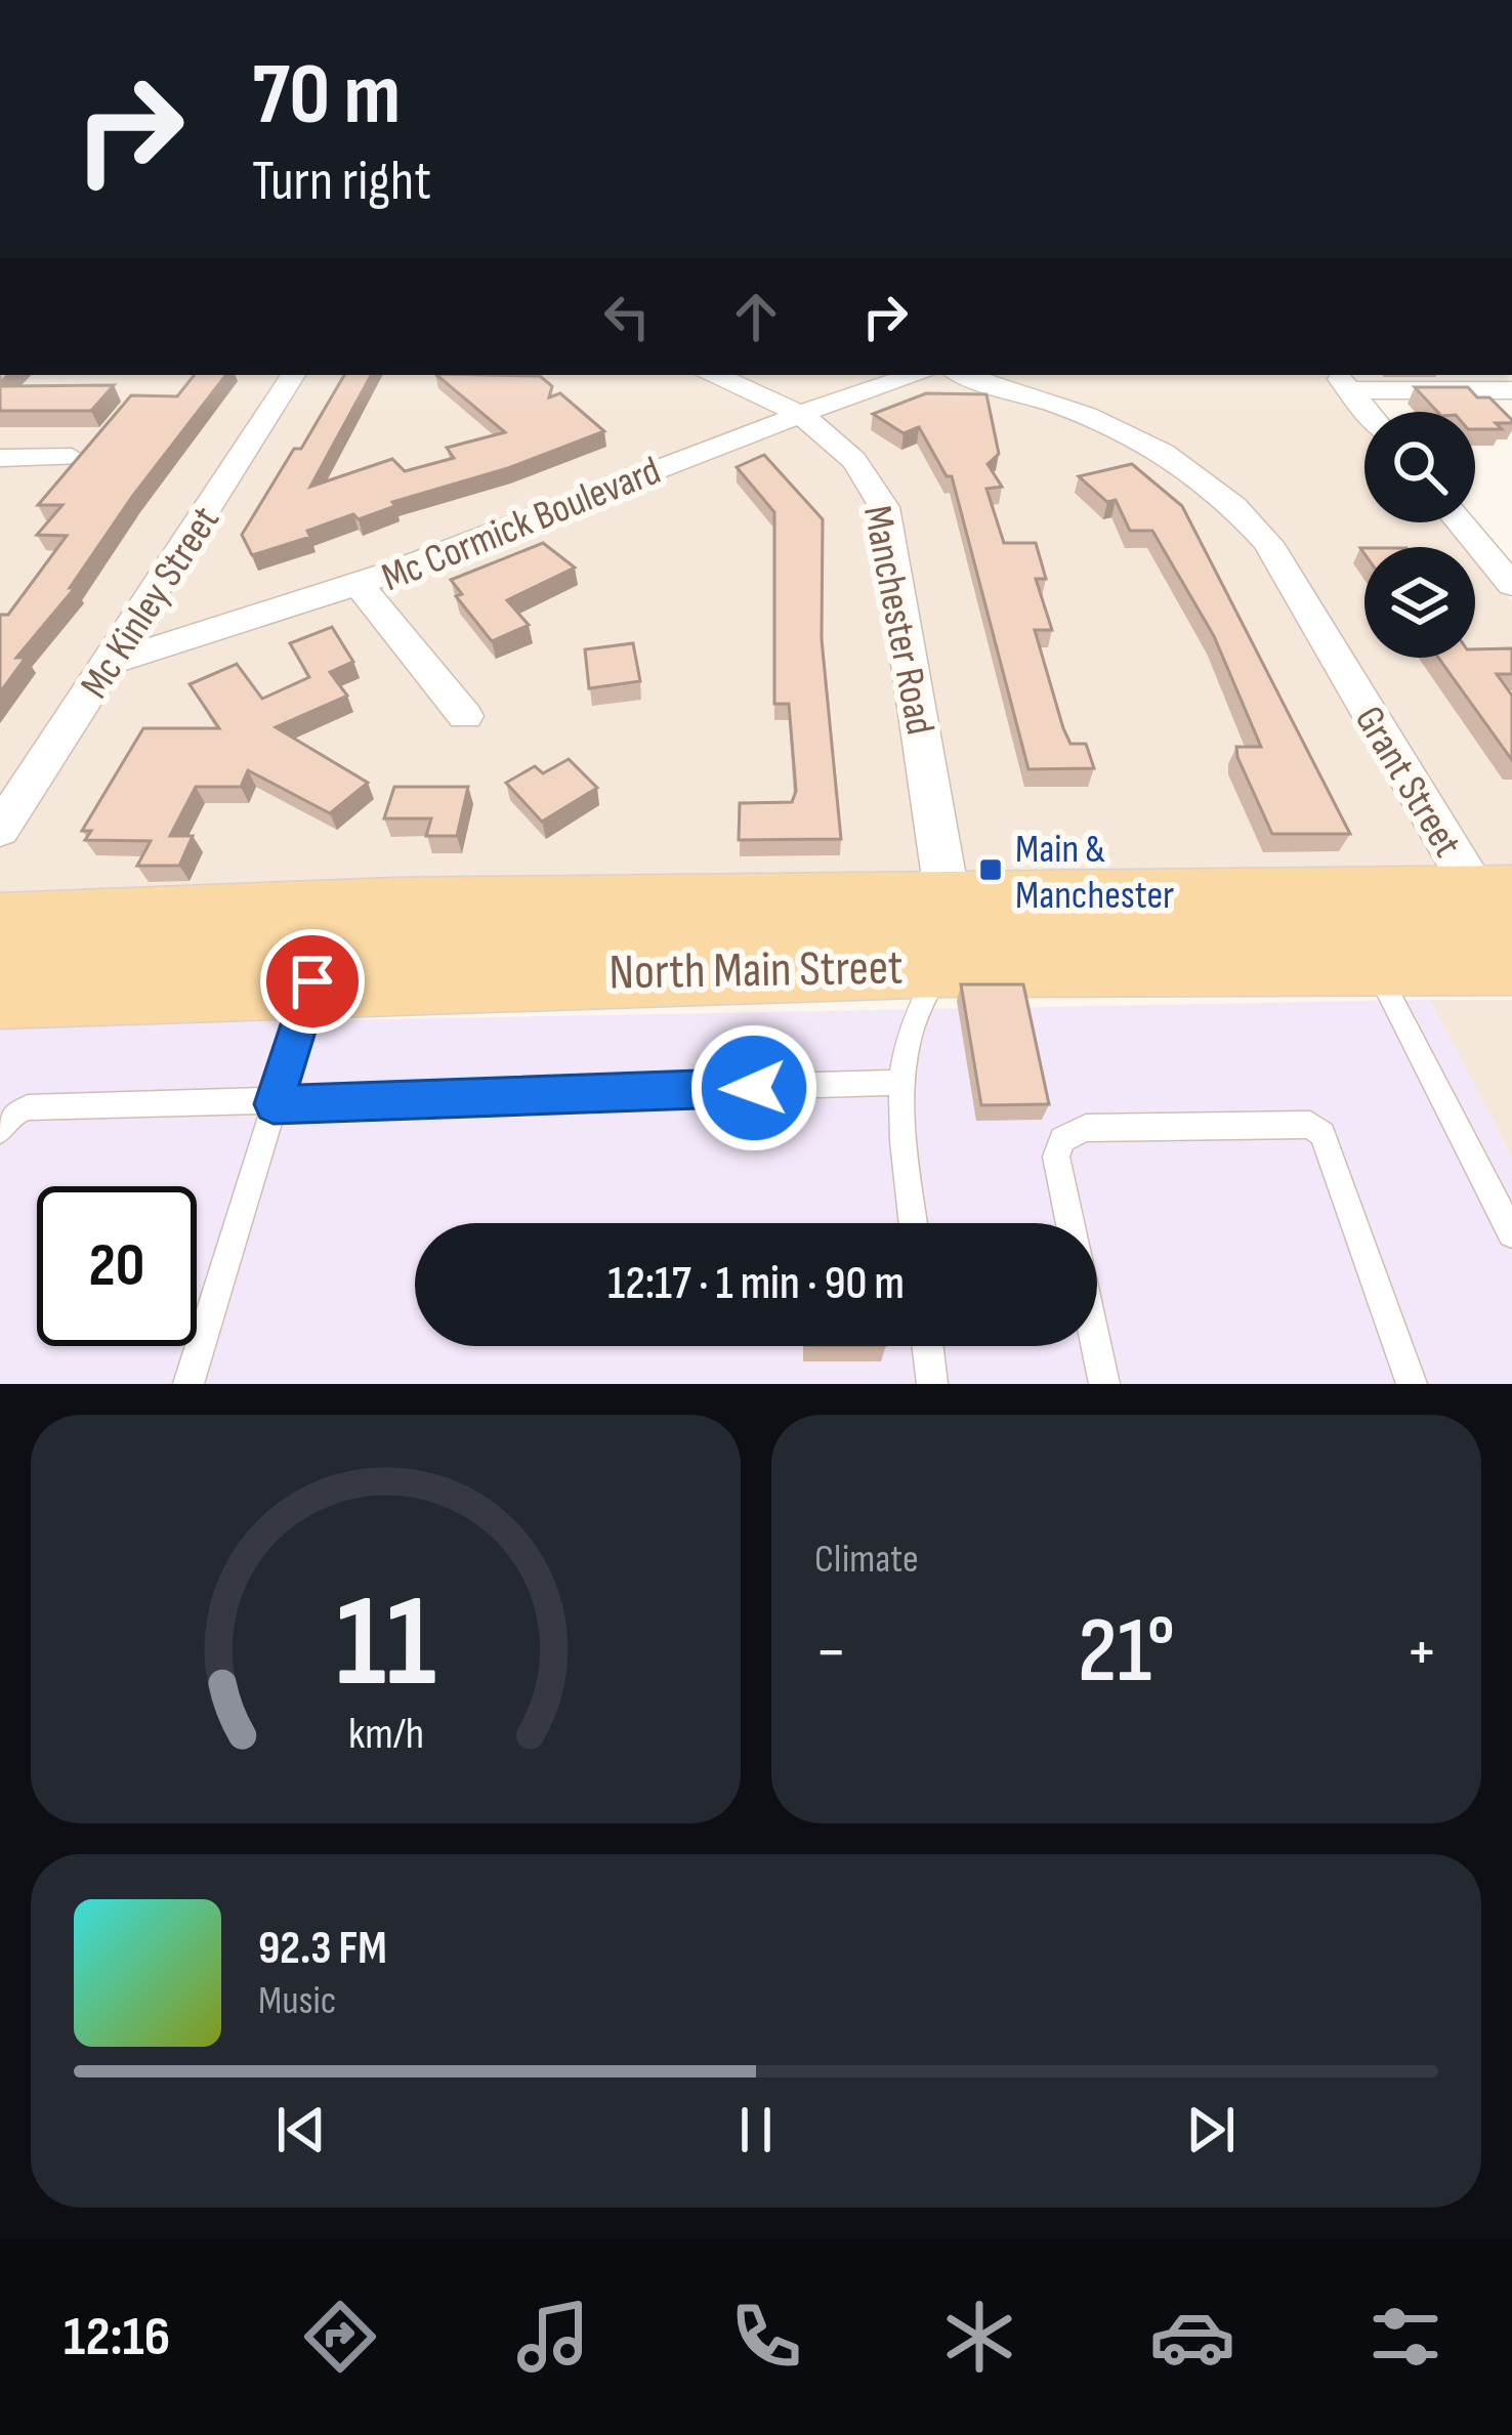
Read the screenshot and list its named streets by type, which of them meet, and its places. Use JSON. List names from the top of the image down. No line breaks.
{"streets":{"main road":["North Main Street"],"street":["Mc Cormick Boulevard","Mc Kinley Street","Manchester Road","Grant Street"]},"crossings":[["Mc Cormick Boulevard","Mc Kinley Street"],["Mc Cormick Boulevard","Manchester Road"],["Manchester Road","North Main Street"],["Grant Street","North Main Street"]],"places":{"transit":["Main & Manchester"]},"page":{"turn":["70 m","Turn right"],"limit":"20","trip":"12:17 · 1 min · 90 m","tile":"Climate","heat":["−","21°","+"],"song":["92.3 FM","Music"],"tabs":"12:16","gauge":["11","km/h"]}}
